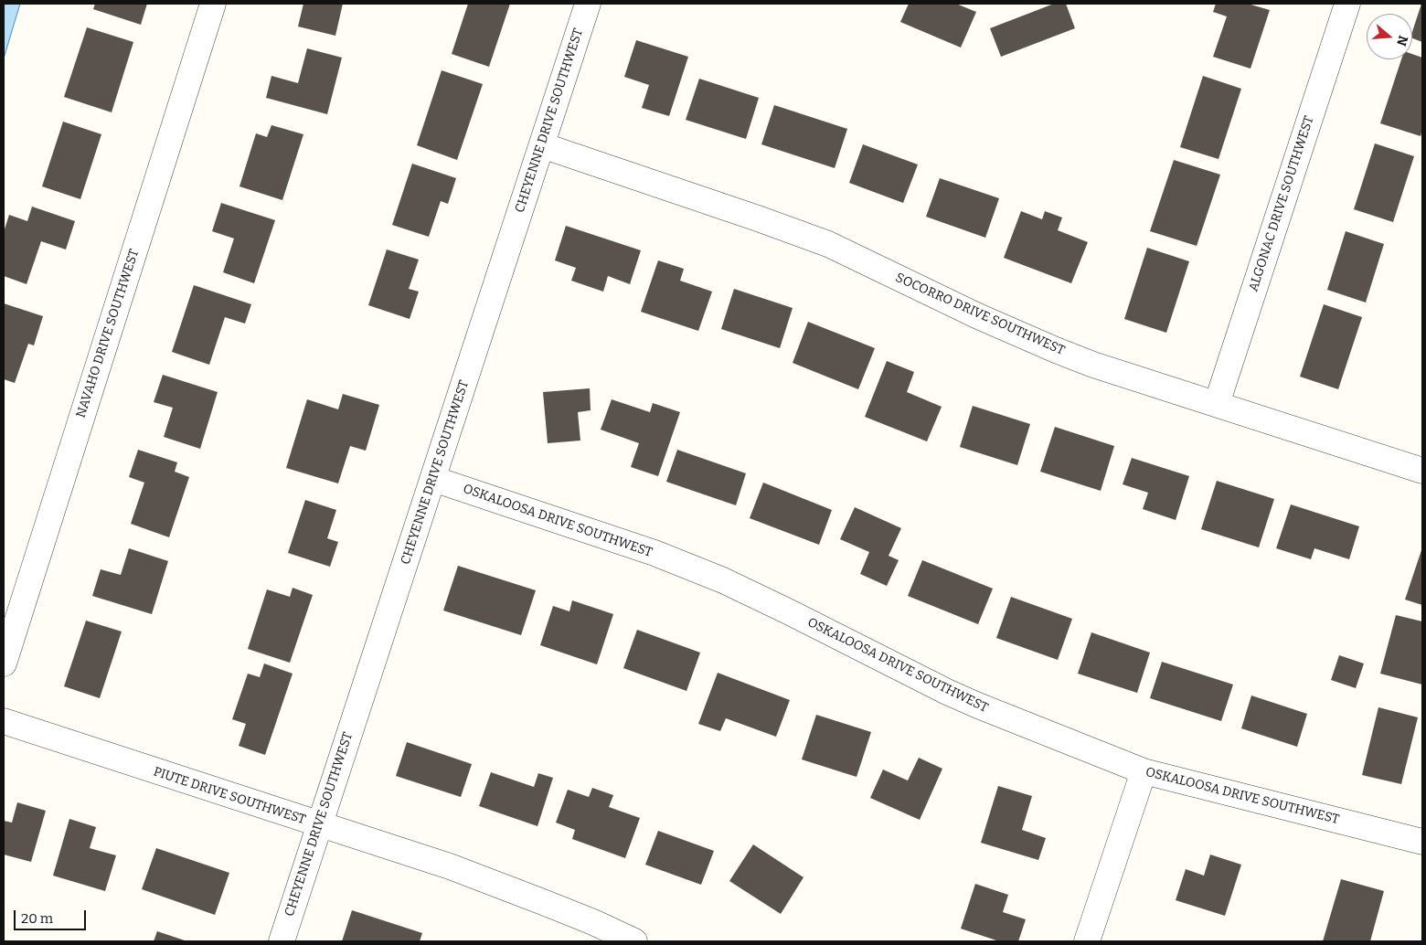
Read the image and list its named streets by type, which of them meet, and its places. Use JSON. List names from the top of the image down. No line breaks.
{"streets":{"street":["CHEYENNE DRIVE SOUTHWEST","ALGONAC DRIVE SOUTHWEST","SOCORRO DRIVE SOUTHWEST","NAVAHO DRIVE SOUTHWEST","OSKALOOSA DRIVE SOUTHWEST","PIUTE DRIVE SOUTHWEST"]},"crossings":[["CHEYENNE DRIVE SOUTHWEST","SOCORRO DRIVE SOUTHWEST"],["CHEYENNE DRIVE SOUTHWEST","OSKALOOSA DRIVE SOUTHWEST"],["CHEYENNE DRIVE SOUTHWEST","PIUTE DRIVE SOUTHWEST"],["ALGONAC DRIVE SOUTHWEST","SOCORRO DRIVE SOUTHWEST"]],"scale_bar":"20 m","north":"right"}
